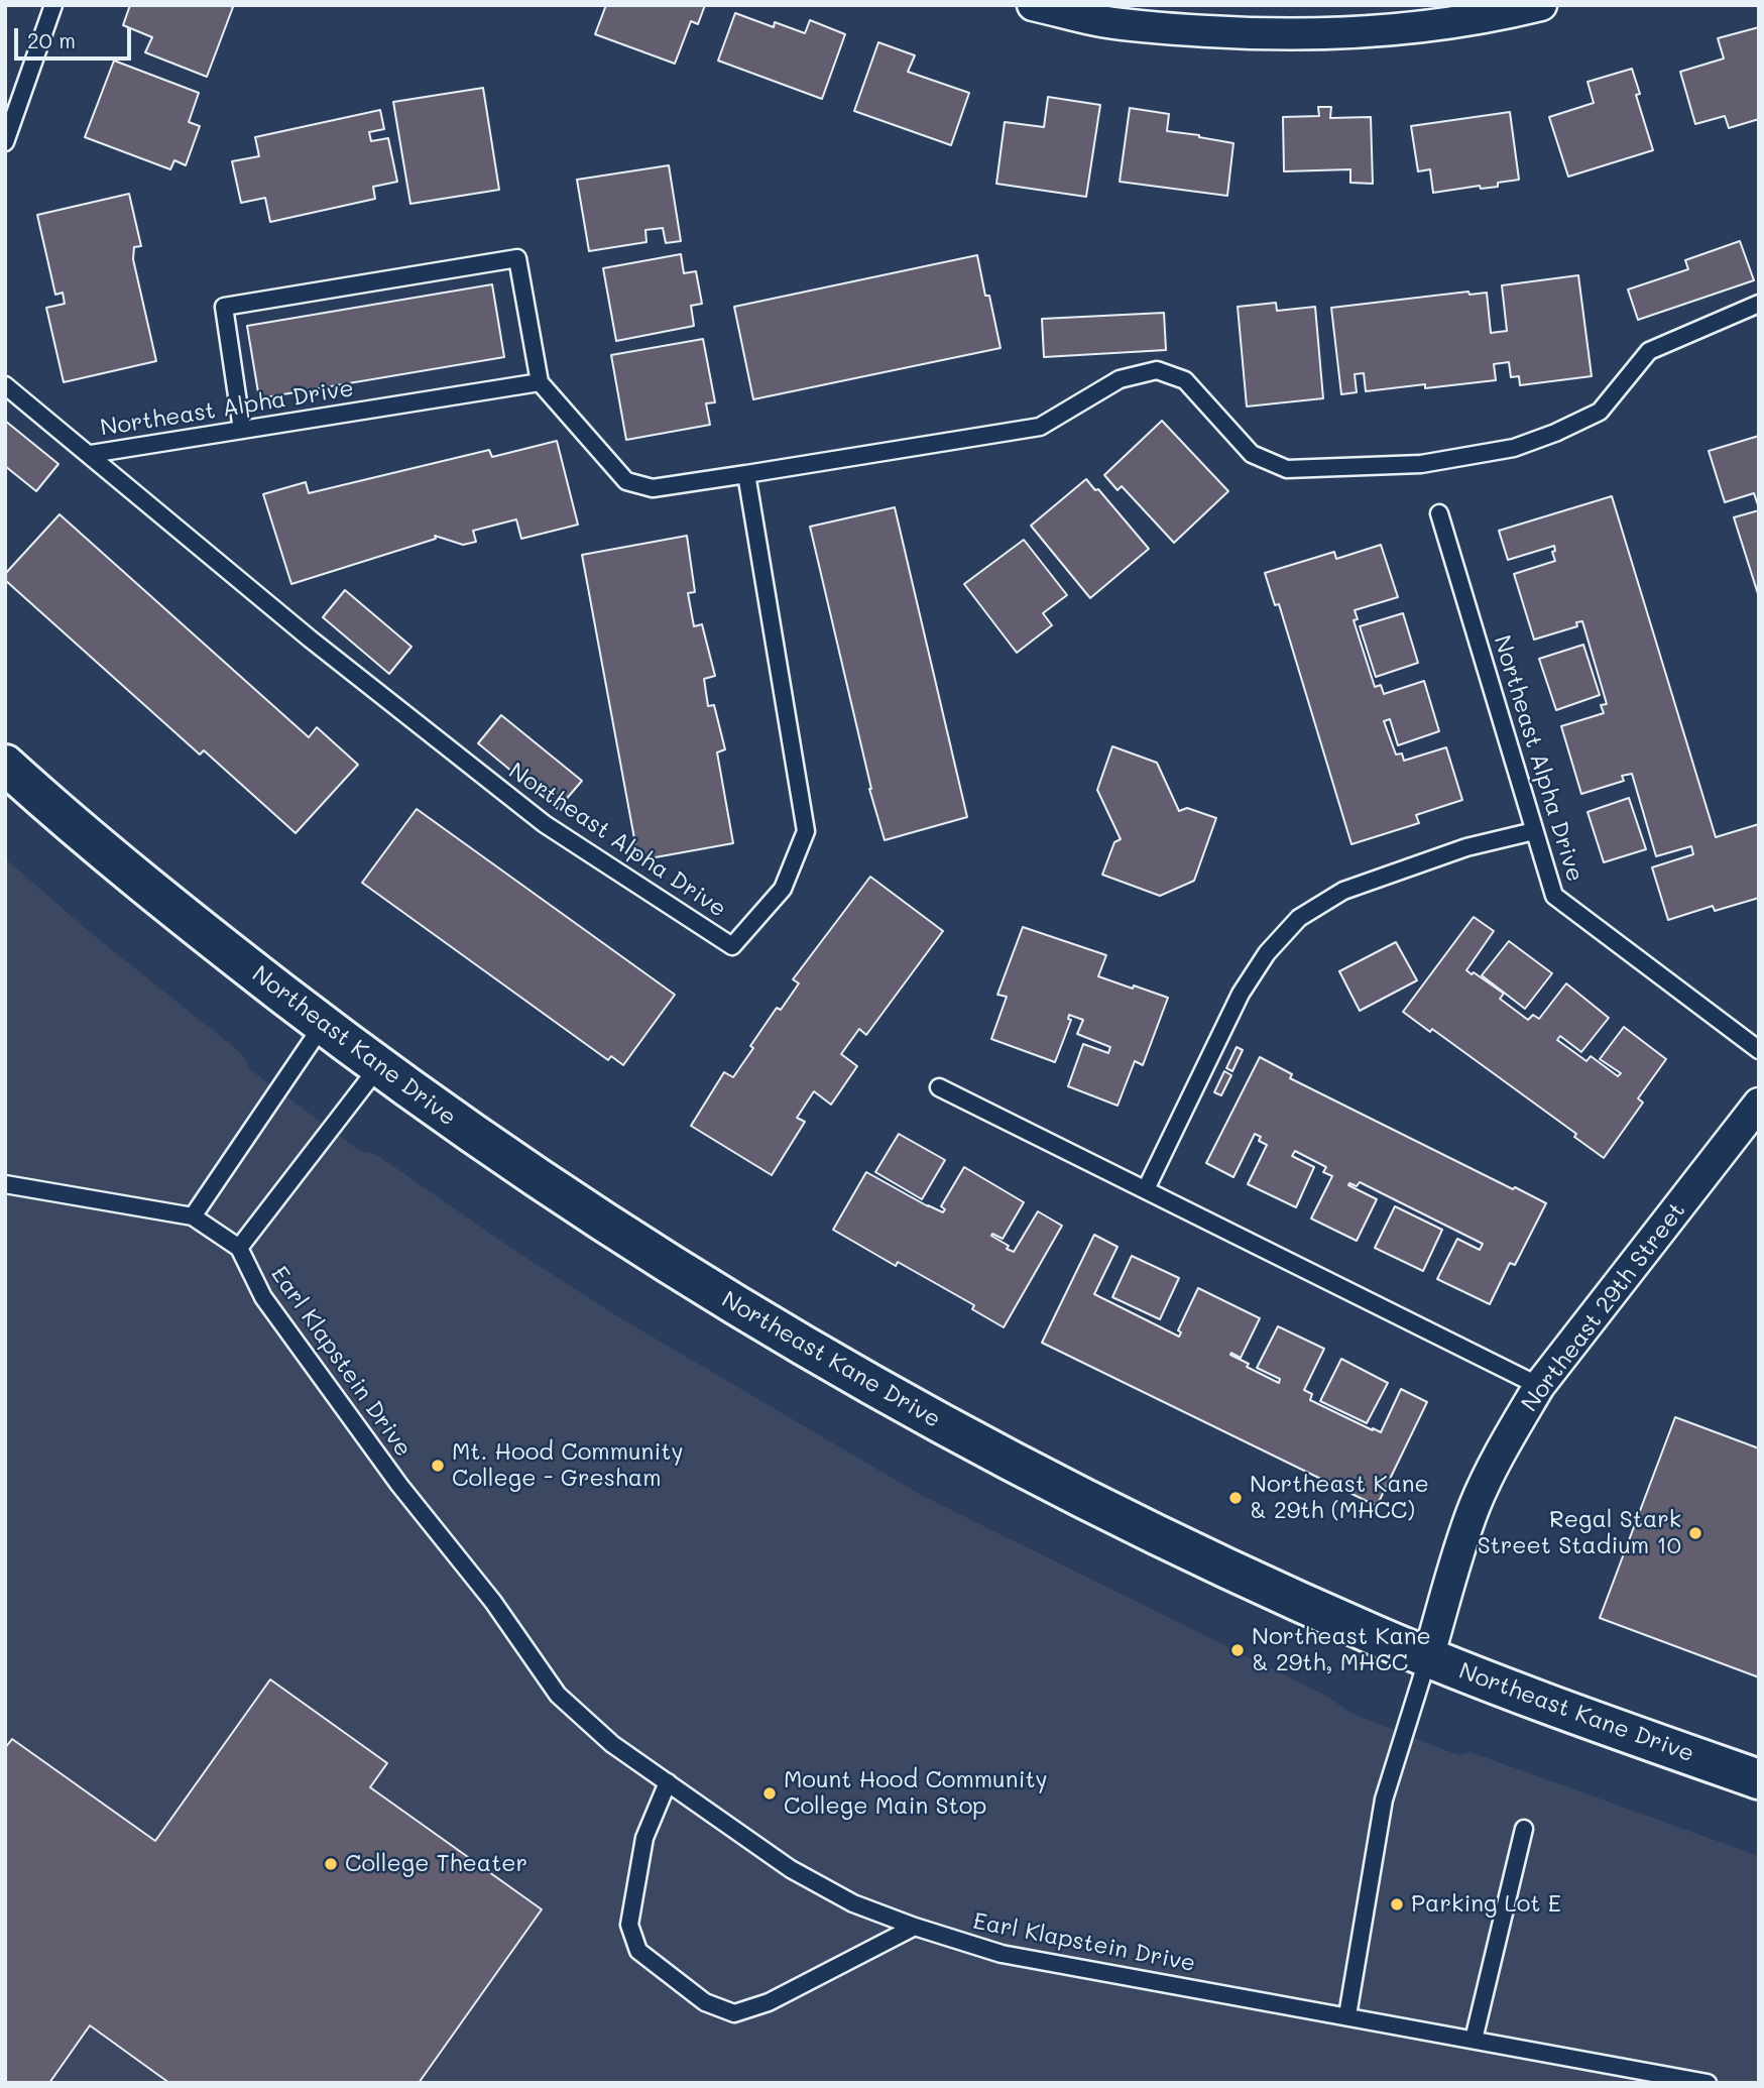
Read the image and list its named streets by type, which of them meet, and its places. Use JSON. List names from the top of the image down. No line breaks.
{"streets":{"main road":["Northeast Kane Drive"],"street":["Northeast 29th Street"],"lane":["Northeast Alpha Drive","Earl Klapstein Drive"]},"crossings":[["Northeast Kane Drive","Northeast 29th Street"],["Northeast 29th Street","Earl Klapstein Drive"]],"places":["Mt. Hood Community College - Gresham","Northeast Kane & 29th (MHCC)","Regal Stark Street Stadium 10","Northeast Kane & 29th, MHCC","Mount Hood Community College Main Stop","College Theater","Parking Lot E"],"scale_bar":"20 m"}
